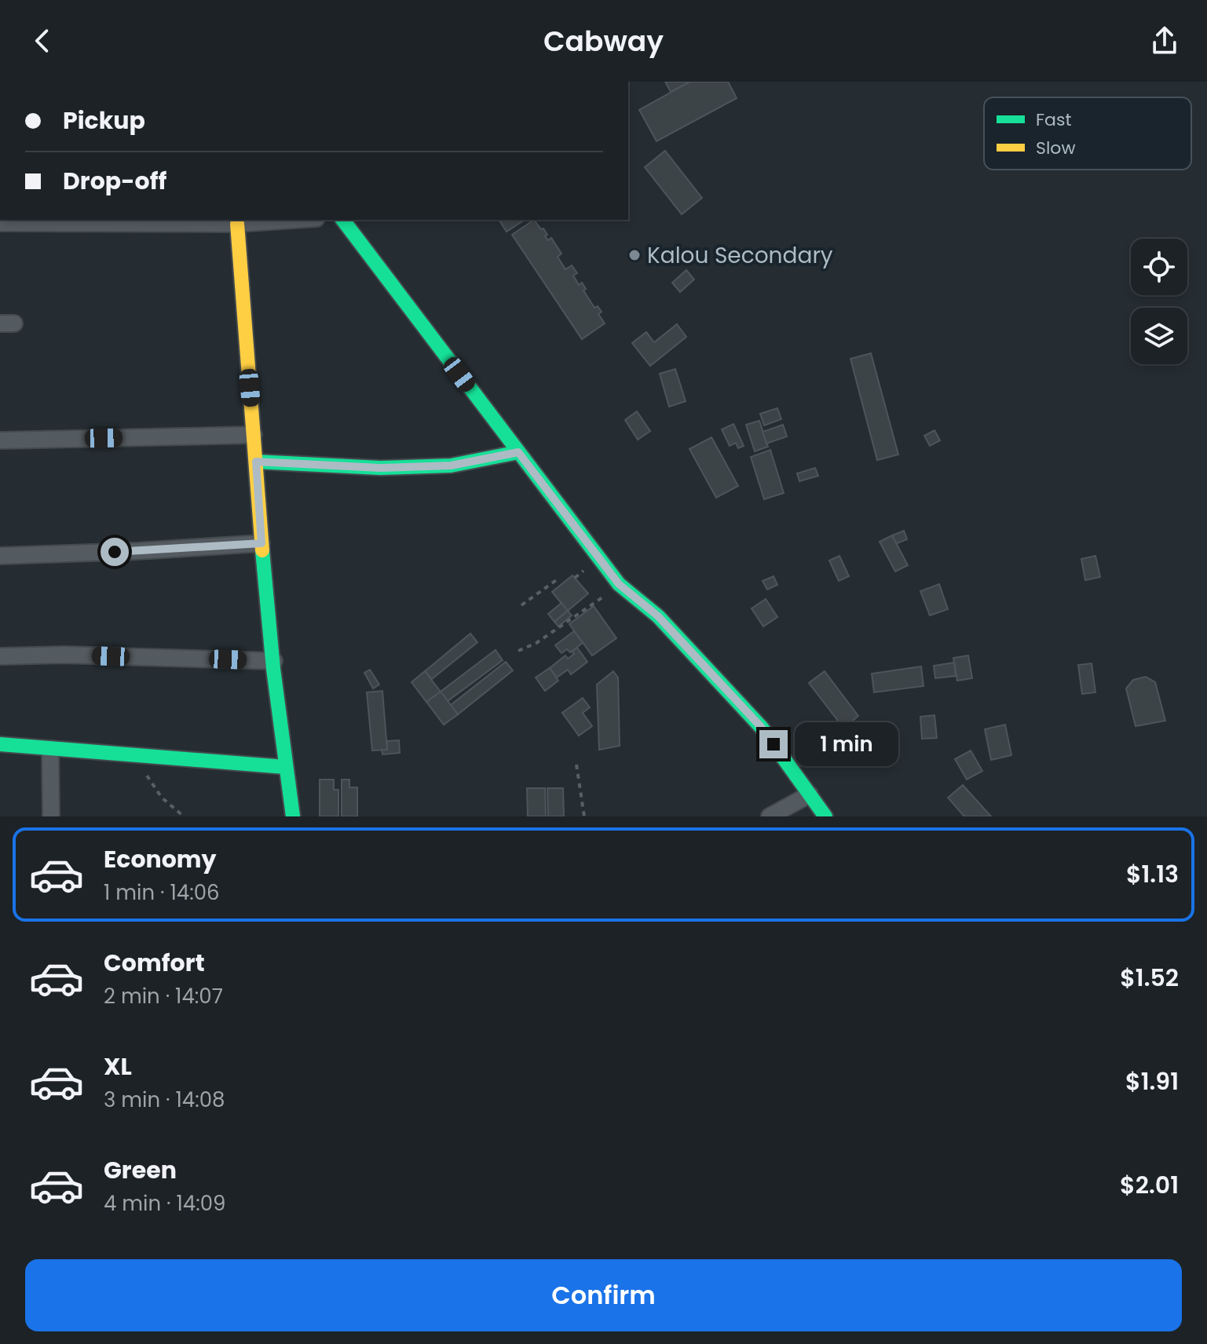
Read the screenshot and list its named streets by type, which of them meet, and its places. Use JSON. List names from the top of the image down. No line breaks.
{"places":["Kalou Secondary"],"legend":["Fast","Slow"],"page":{"header":"Cabway","banner":["Pickup","Drop-off"],"bubble":"1 min","list":[{"name":"Economy","note":"1 min · 14:06","value":"$1.13"},{"name":"Comfort","note":"2 min · 14:07","value":"$1.52"},{"name":"XL","note":"3 min · 14:08","value":"$1.91"},{"name":"Green","note":"4 min · 14:09","value":"$2.01"}],"buttons":"Confirm"}}
